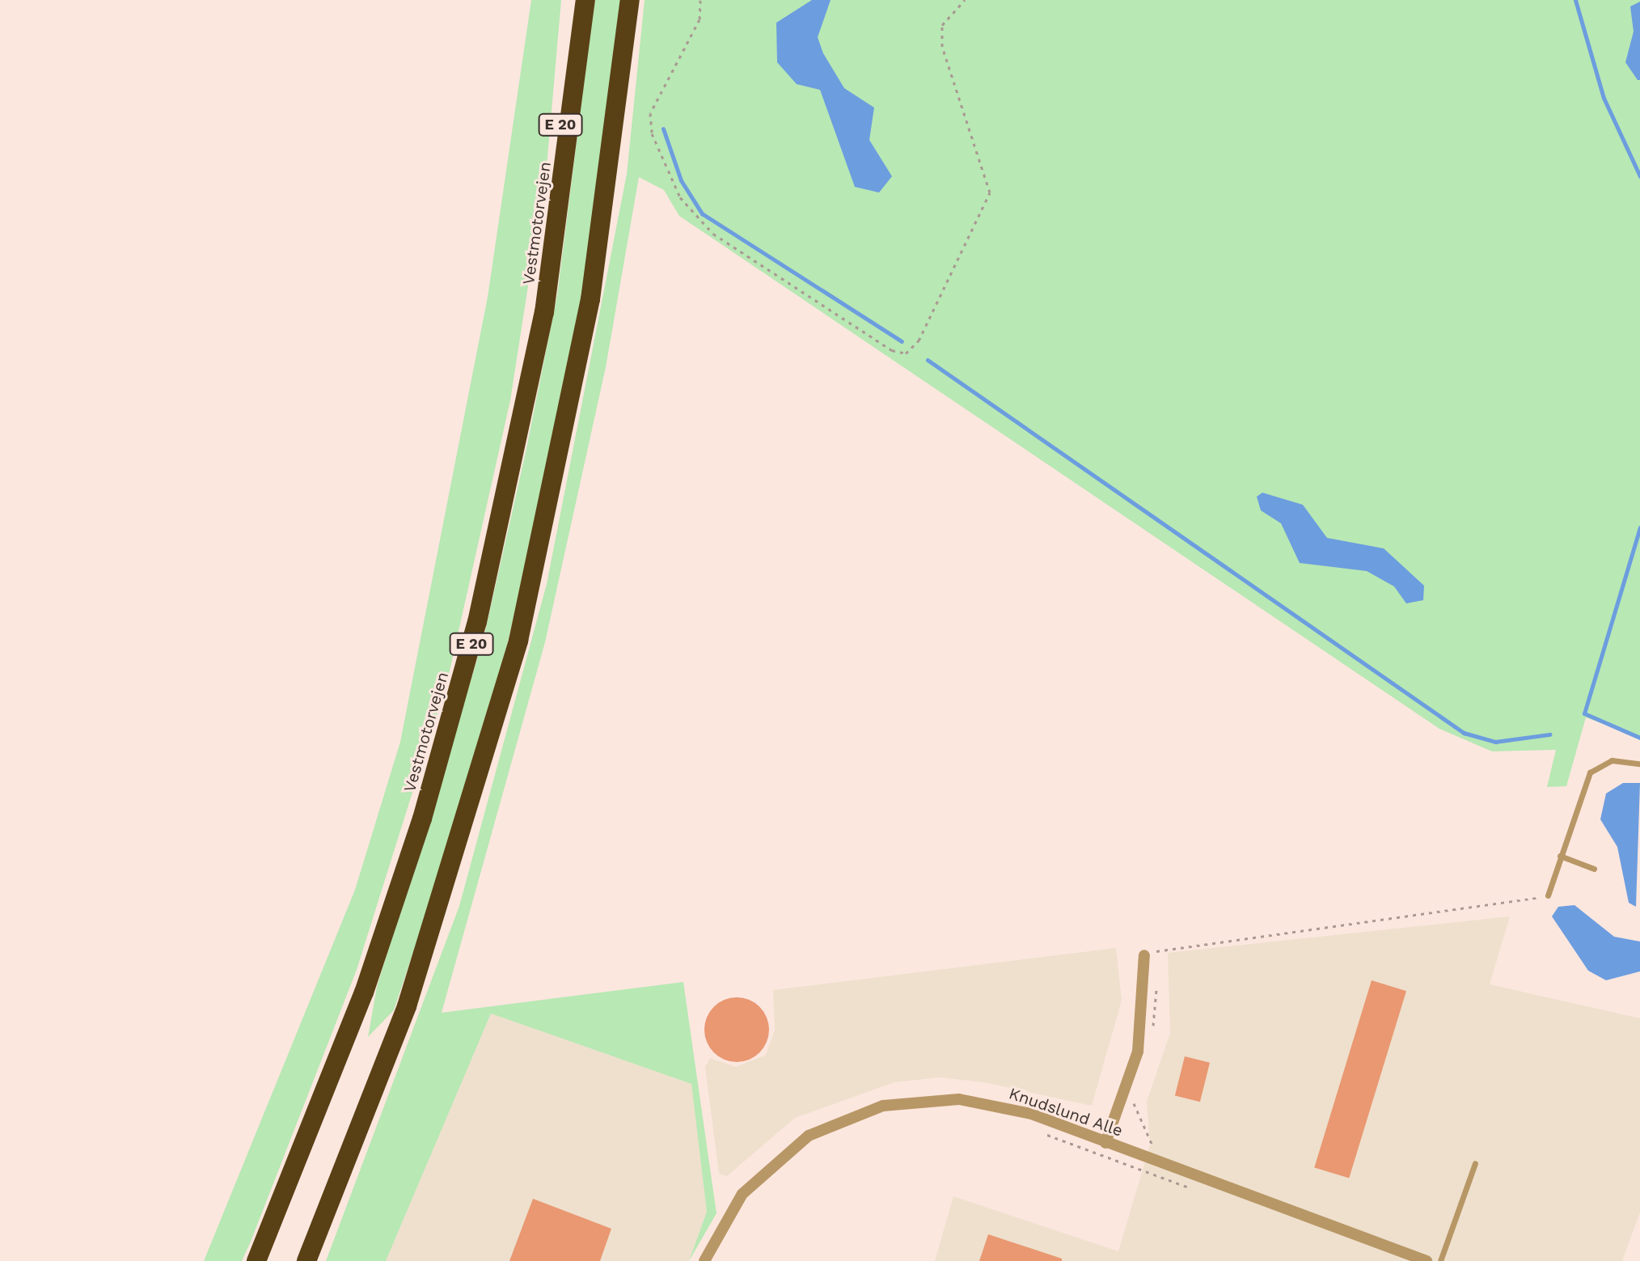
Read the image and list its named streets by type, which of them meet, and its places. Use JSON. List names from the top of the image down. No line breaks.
{"streets":{"highway":["E 20","Vestmotorvejen"],"street":["Knudslund Alle"]},"crossings":[["E 20","Vestmotorvejen"]]}
